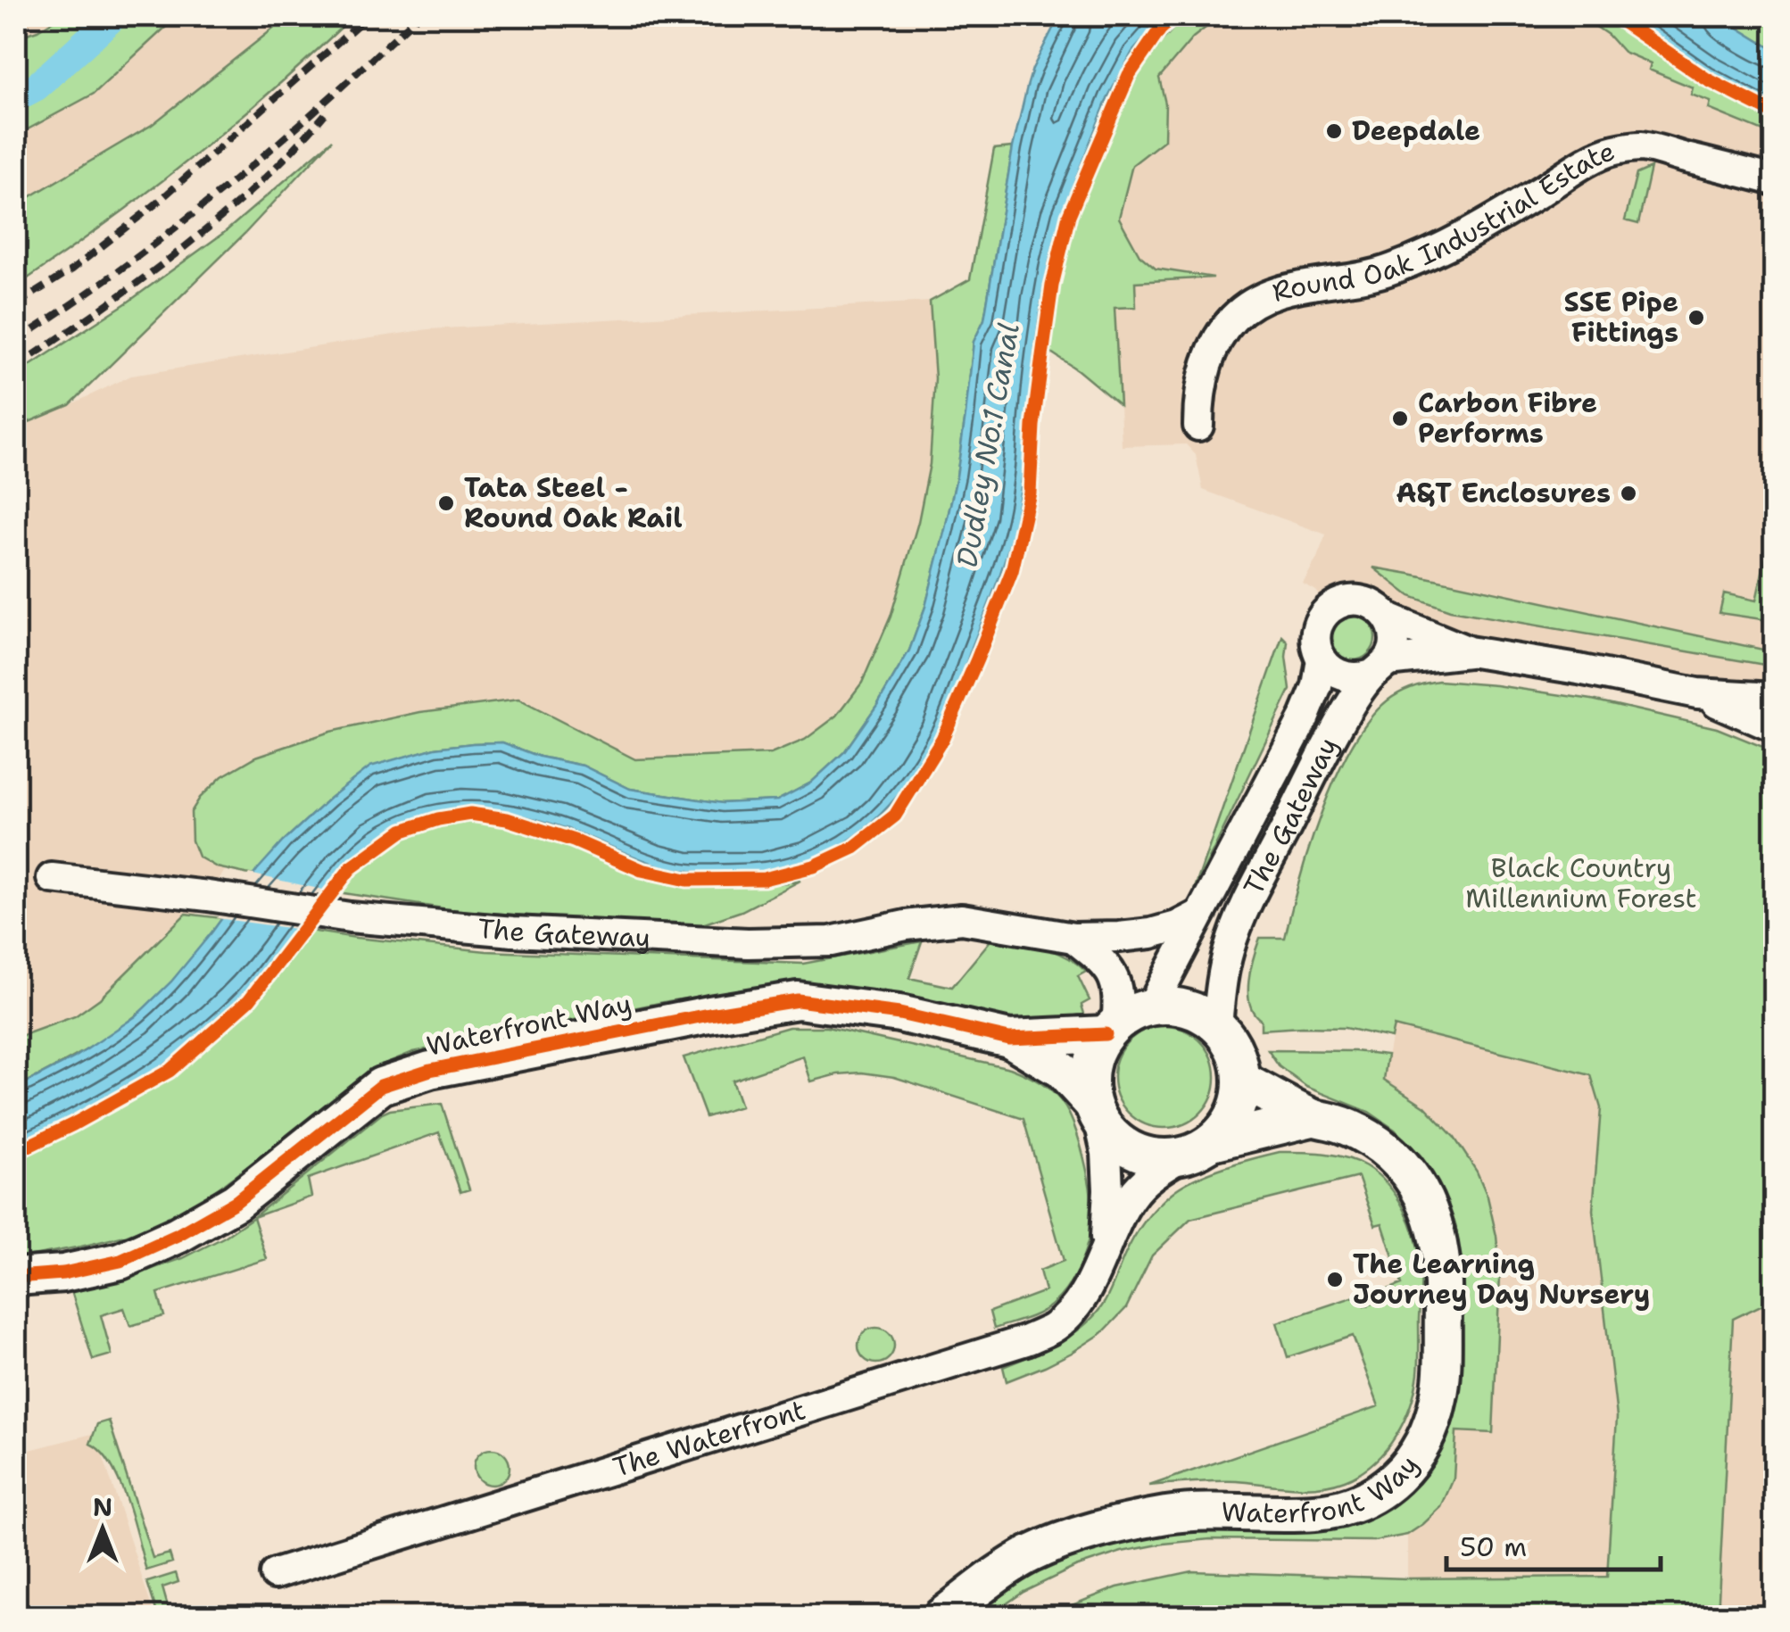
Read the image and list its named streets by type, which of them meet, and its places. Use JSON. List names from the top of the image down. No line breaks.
{"streets":{"street":["Round Oak Industrial Estate","The Gateway","Waterfront Way","The Waterfront"]},"crossings":[["The Gateway","Waterfront Way"],["The Gateway","The Waterfront"],["Waterfront Way","The Waterfront"]],"water":["Dudley No.1 Canal"],"parks":["Black Country Millennium Forest"],"places":["Deepdale","SSE Pipe Fittings","Carbon Fibre Performs","A&T Enclosures","Tata Steel - Round Oak Rail","The Learning Journey Day Nursery"],"scale_bar":"50 m","north":"top"}
